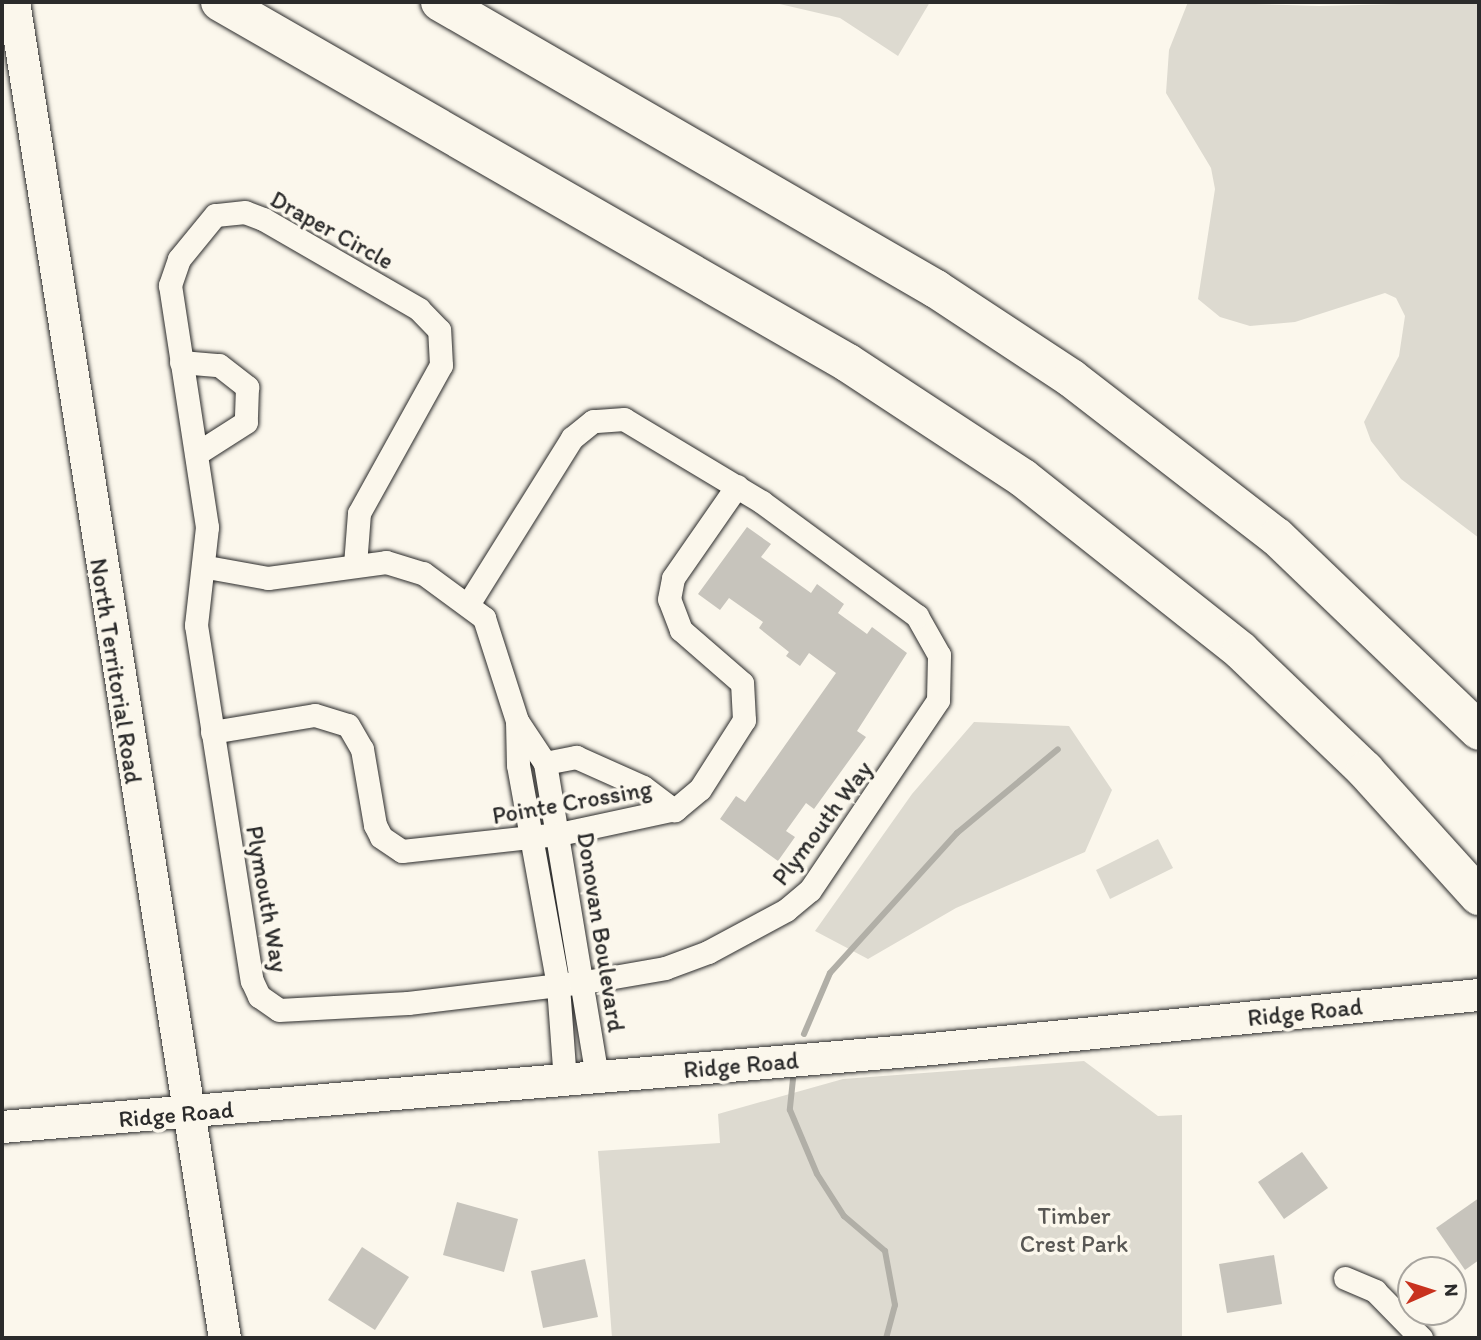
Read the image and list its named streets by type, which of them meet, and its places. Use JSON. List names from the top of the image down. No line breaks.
{"streets":{"street":["Draper Circle","North Territorial Road","Pointe Crossing","Plymouth Way","Donovan Boulevard","Ridge Road"]},"crossings":[["Draper Circle","Plymouth Way"],["Draper Circle","Donovan Boulevard"],["North Territorial Road","Ridge Road"],["Pointe Crossing","Plymouth Way"],["Pointe Crossing","Donovan Boulevard"],["Plymouth Way","Donovan Boulevard"],["Donovan Boulevard","Ridge Road"]],"parks":["Timber Crest Park"],"north":"right"}
